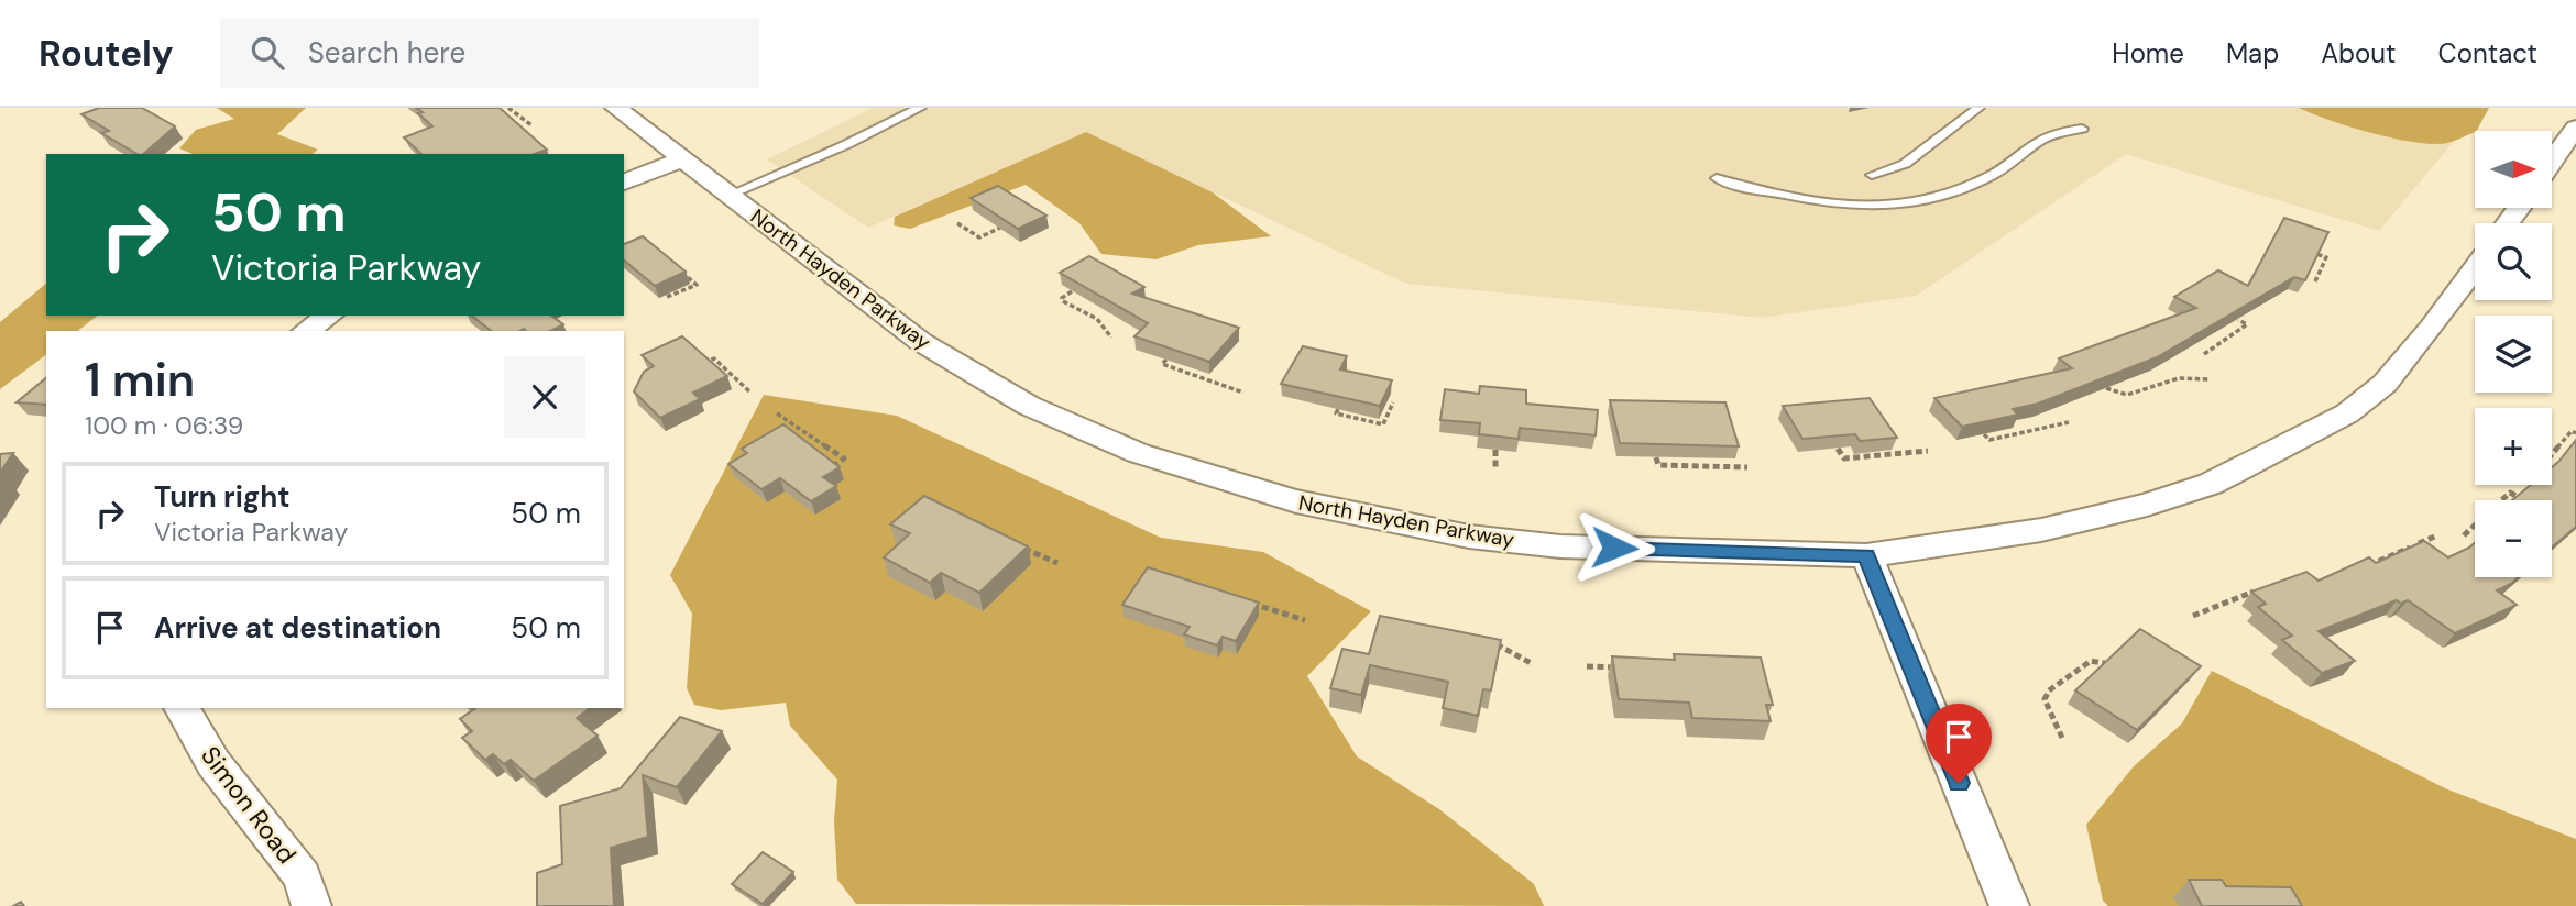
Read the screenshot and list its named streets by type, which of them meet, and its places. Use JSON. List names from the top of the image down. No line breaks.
{"streets":{"street":["North Hayden Parkway","Simon Road"]},"north":"right","page":{"header":"Routely","search":"Search here","nav":["Home","Map","About","Contact"],"map_buttons":["+","−"],"turn":["50 m","Victoria Parkway"],"heading":["1 min","100 m · 06:39"],"list":[{"name":"Turn right","note":"Victoria Parkway","value":"50 m"},{"name":"Arrive at destination","value":"50 m"}]}}
